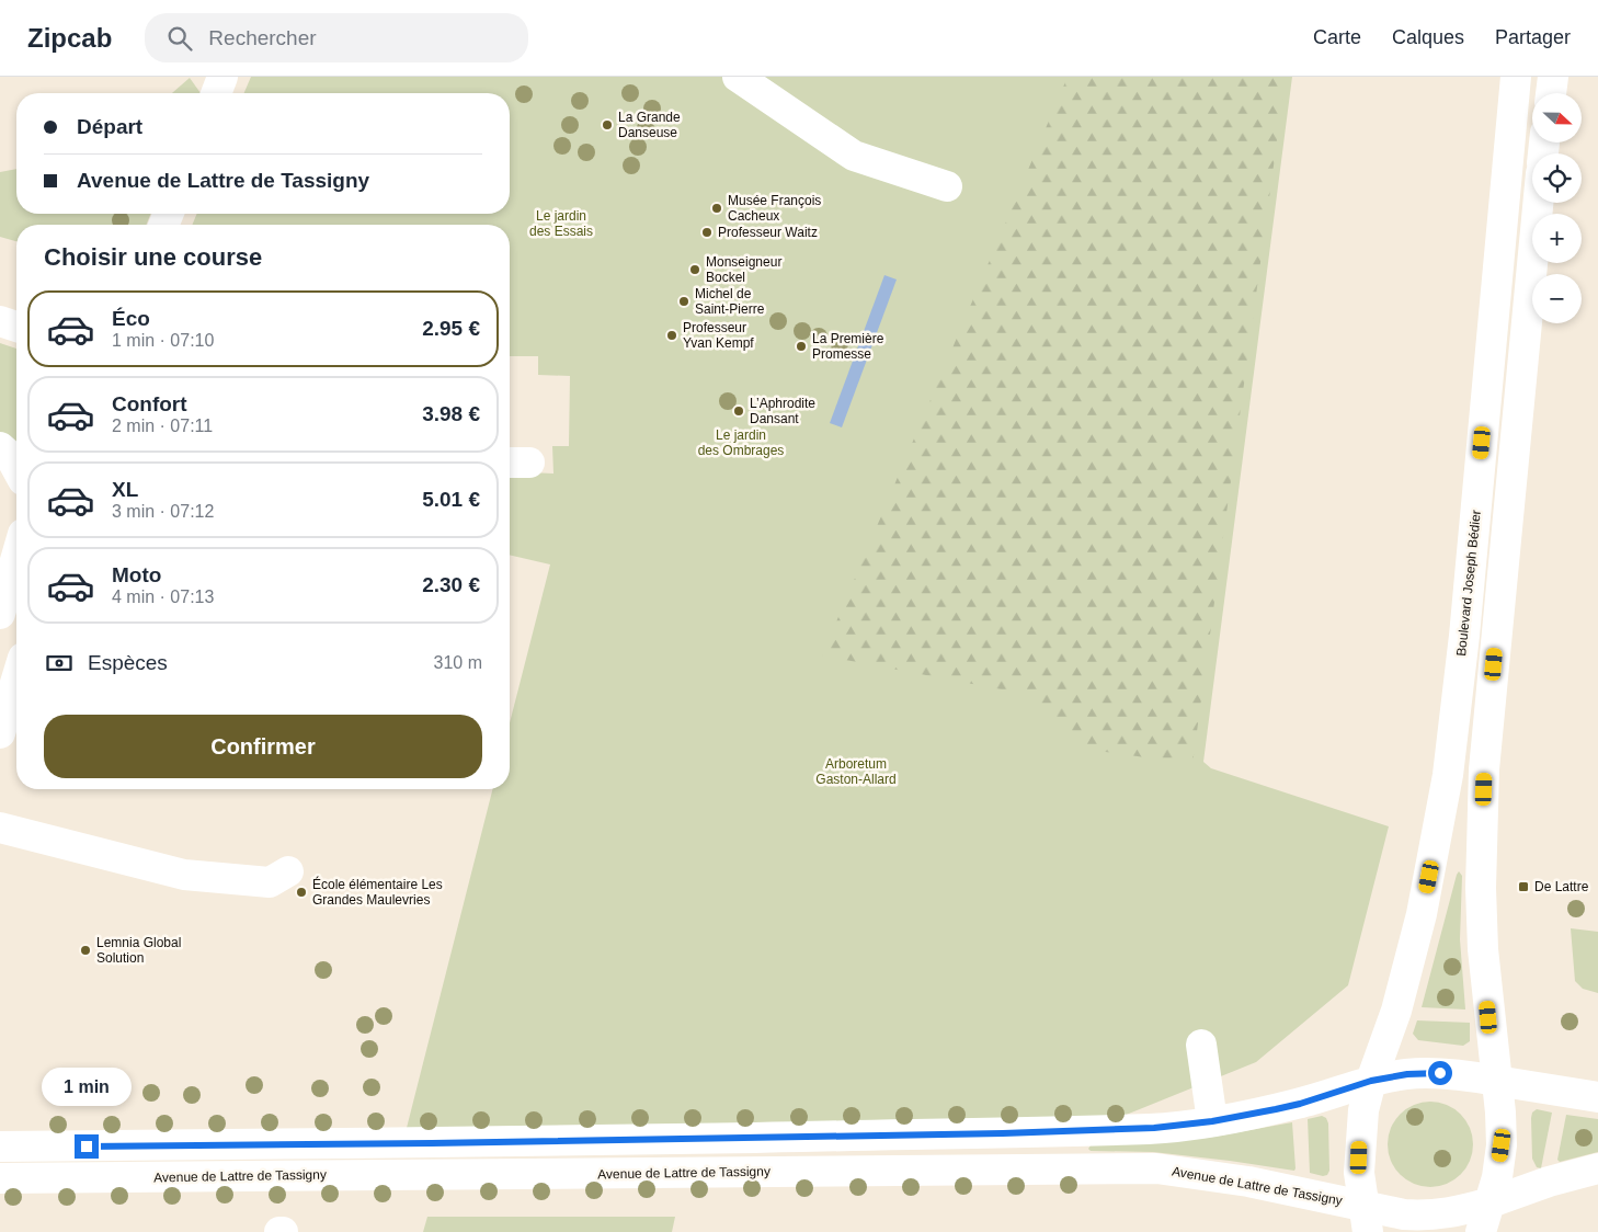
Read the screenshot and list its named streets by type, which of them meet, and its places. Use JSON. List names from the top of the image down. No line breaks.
{"streets":{"main road":["Boulevard Joseph Bédier","Avenue de Lattre de Tassigny"]},"crossings":[["Boulevard Joseph Bédier","Avenue de Lattre de Tassigny"]],"parks":["Le jardin des Essais","Le jardin des Ombrages","Arboretum Gaston-Allard"],"places":{"other":["La Grande Danseuse","Musée François Cacheux","Professeur Waitz","Monseigneur Bockel","Michel de Saint-Pierre","Professeur Yvan Kempf","La Première Promesse","L’Aphrodite Dansant","École élémentaire Les Grandes Maulevries","Lemnia Global Solution"],"transit":["De Lattre"]},"north":"right","page":{"header":"Zipcab","search":"Rechercher","nav":["Carte","Calques","Partager"],"map_buttons":["+","−"],"banner":["Départ","Avenue de Lattre de Tassigny"],"heading":"Choisir une course","list":[{"name":"Éco","note":"1 min · 07:10","value":"2.95 €"},{"name":"Confort","note":"2 min · 07:11","value":"3.98 €"},{"name":"XL","note":"3 min · 07:12","value":"5.01 €"},{"name":"Moto","note":"4 min · 07:13","value":"2.30 €"}],"pay":["Espèces","310 m"],"buttons":"Confirmer","bubble":"1 min"}}
